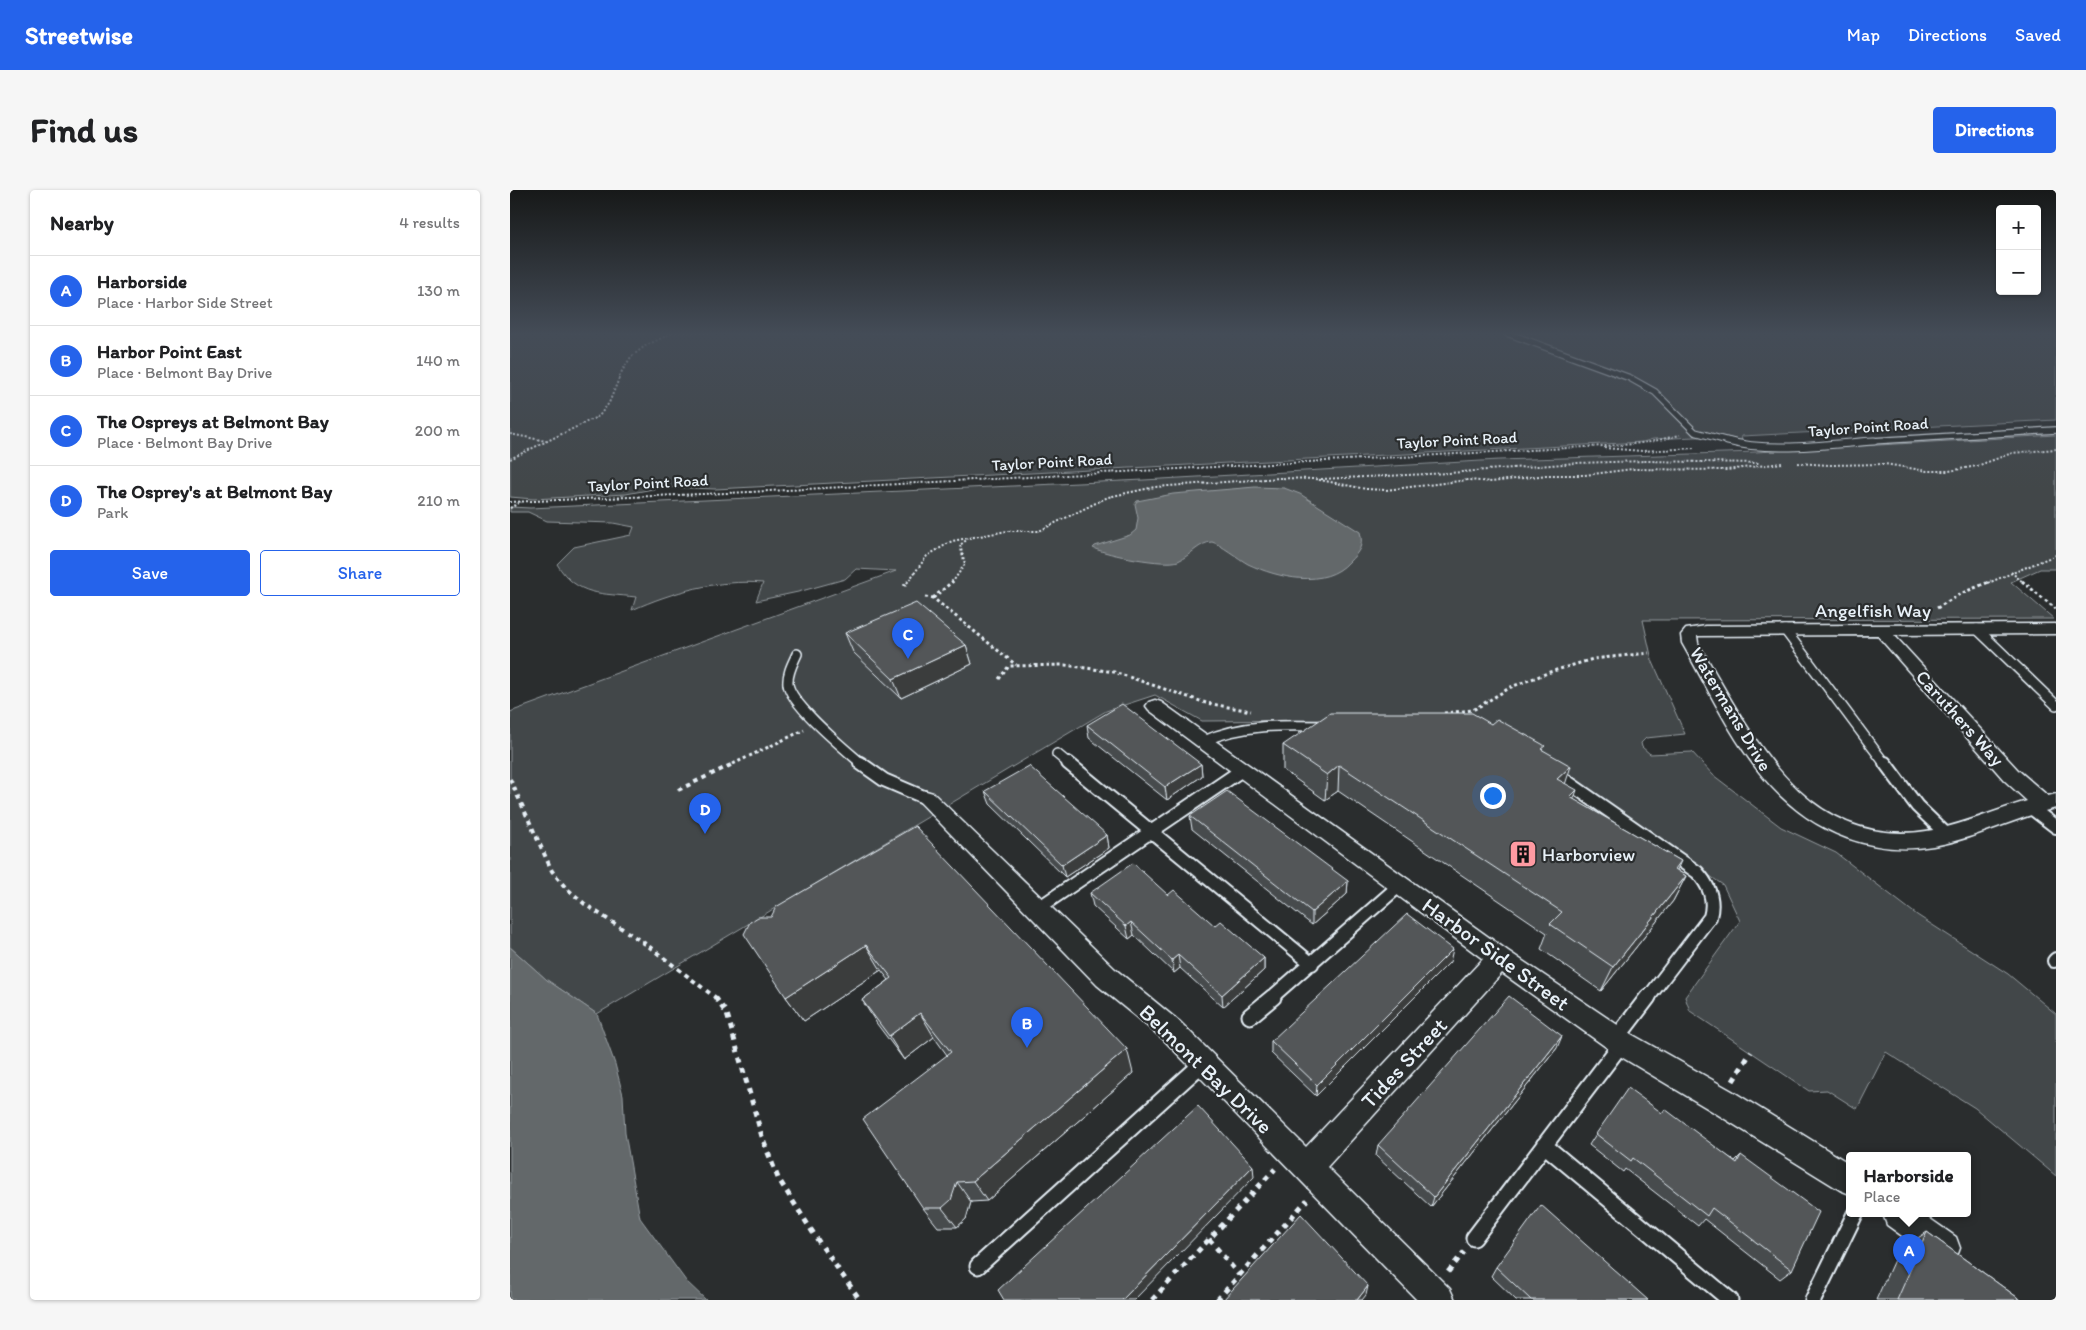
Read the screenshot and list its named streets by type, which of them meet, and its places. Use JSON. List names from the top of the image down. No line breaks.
{"streets":{"street":["Angelfish Way","Watermans Drive","Caruthers Way","Harbor Side Street","Tides Street","Belmont Bay Drive"],"lane":["Taylor Point Road"]},"crossings":[["Angelfish Way","Watermans Drive"],["Angelfish Way","Caruthers Way"],["Watermans Drive","Caruthers Way"],["Harbor Side Street","Tides Street"],["Tides Street","Belmont Bay Drive"]],"places":{"building":["Harborview"]},"page":{"header":"Streetwise","nav":["Map","Directions","Saved"],"buttons":["Directions",["Save","Share"]],"title":"Find us","heading":["Nearby","4 results"],"map_buttons":["+","−"],"list":[{"mark":"A","name":"Harborside","note":"Place · Harbor Side Street","value":"130 m"},{"mark":"B","name":"Harbor Point East","note":"Place · Belmont Bay Drive","value":"140 m"},{"mark":"C","name":"The Ospreys at Belmont Bay","note":"Place · Belmont Bay Drive","value":"200 m"},{"mark":"D","name":"The Osprey's at Belmont Bay","note":"Park","value":"210 m"}],"pins":["C","D","B","A"],"popup":["Harborside","Place"]}}
